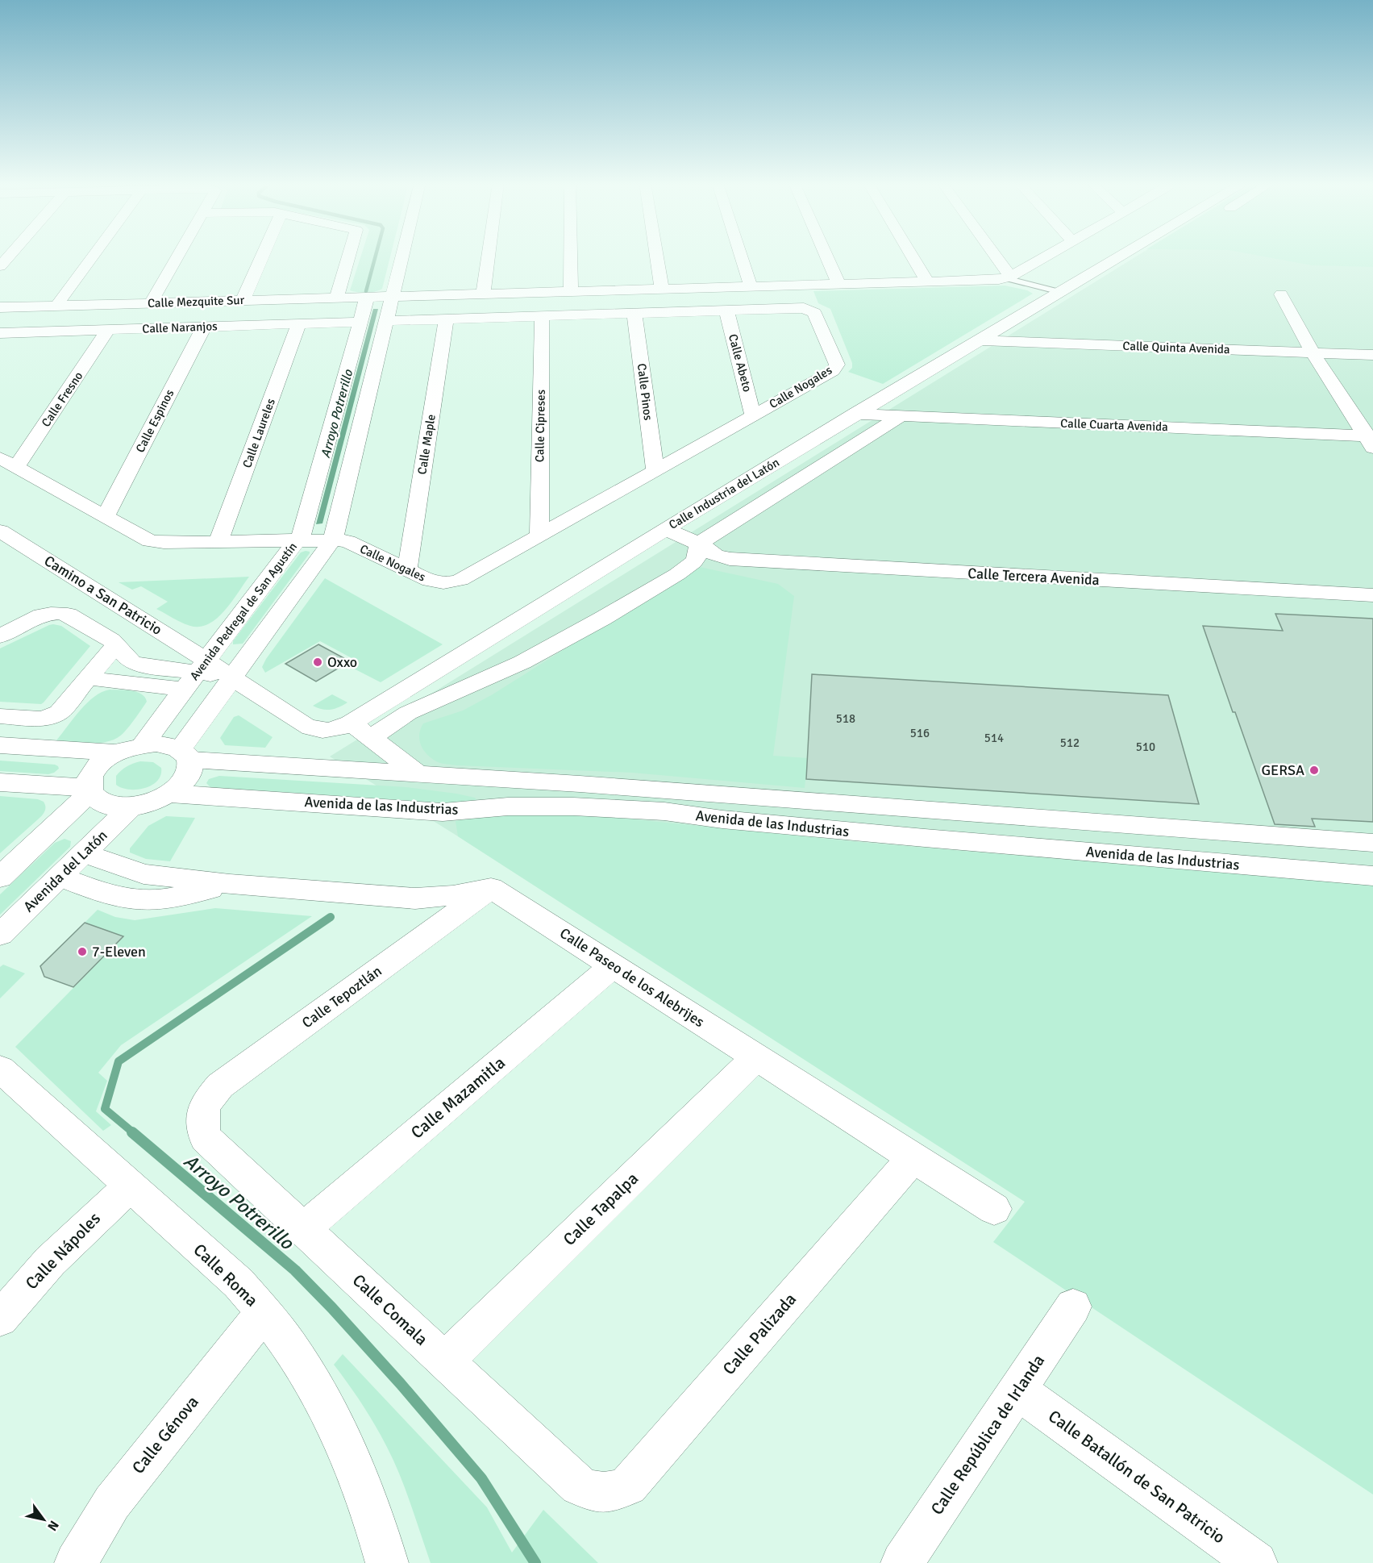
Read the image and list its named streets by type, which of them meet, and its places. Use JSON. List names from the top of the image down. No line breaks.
{"streets":{"street":["Calle Mezquite Sur","Calle Naranjos","Calle Quinta Avenida","Calle Abeto","Calle Nogales","Calle Pinos","Calle Fresno","Calle Espinos","Calle Cuarta Avenida","Calle Cipreses","Calle Laureles","Calle Maple","Calle Industria del Latón","Calle Tercera Avenida","Camino a San Patricio","Avenida Pedregal de San Agustín","Avenida de las Industrias","Avenida del Latón","Calle Paseo de los Alebrijes","Calle Tepoztlán","Calle Mazamitla","Calle Tapalpa","Calle Nápoles","Calle Roma","Calle Comala","Calle Palizada","Calle Génova","Calle República de Irlanda","Calle Batallón de San Patricio"]},"crossings":[["Calle Mezquite Sur","Avenida Pedregal de San Agustín"],["Calle Naranjos","Calle Fresno"],["Calle Naranjos","Calle Espinos"],["Calle Naranjos","Calle Laureles"],["Calle Naranjos","Avenida Pedregal de San Agustín"],["Calle Quinta Avenida","Calle Industria del Latón"],["Calle Abeto","Calle Nogales"],["Calle Nogales","Calle Pinos"],["Calle Nogales","Calle Cipreses"],["Calle Nogales","Calle Maple"],["Calle Nogales","Avenida Pedregal de San Agustín"],["Calle Cuarta Avenida","Calle Industria del Latón"],["Calle Industria del Latón","Calle Tercera Avenida"],["Calle Industria del Latón","Camino a San Patricio"],["Calle Industria del Latón","Avenida Pedregal de San Agustín"],["Camino a San Patricio","Avenida Pedregal de San Agustín"],["Avenida Pedregal de San Agustín","Avenida de las Industrias"],["Avenida Pedregal de San Agustín","Avenida del Latón"],["Avenida de las Industrias","Avenida del Latón"],["Calle Paseo de los Alebrijes","Calle Tepoztlán"],["Calle Paseo de los Alebrijes","Calle Mazamitla"],["Calle Paseo de los Alebrijes","Calle Tapalpa"],["Calle Paseo de los Alebrijes","Calle Palizada"],["Calle Tepoztlán","Calle Comala"],["Calle Mazamitla","Calle Comala"],["Calle Tapalpa","Calle Comala"],["Calle Nápoles","Calle Roma"],["Calle Roma","Calle Génova"],["Calle Comala","Calle Palizada"],["Calle República de Irlanda","Calle Batallón de San Patricio"]],"water":["Arroyo Potrerillo"],"places":["Oxxo","GERSA","7-Eleven"],"house_numbers":["518","516","514","512","510"],"north":"bottom right"}
